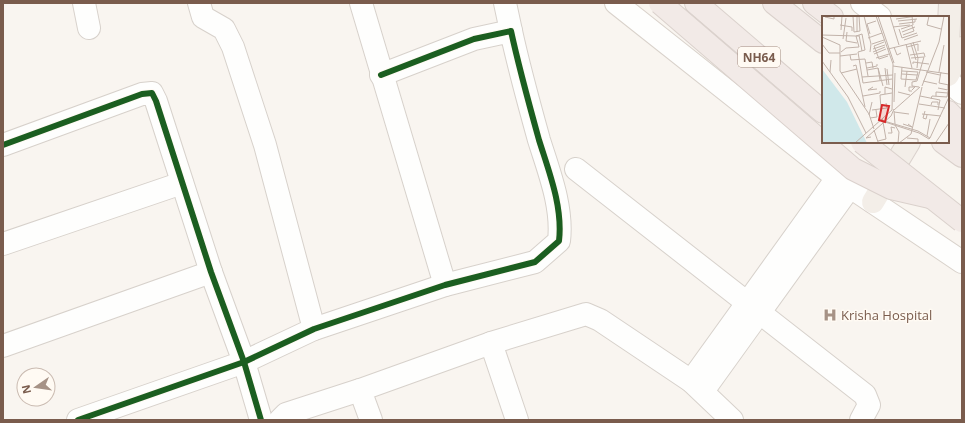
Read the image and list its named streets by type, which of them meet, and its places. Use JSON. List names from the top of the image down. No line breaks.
{"streets":{"highway":["NH64"]},"places":{"hospital":["Krisha Hospital"]},"north":"left"}
